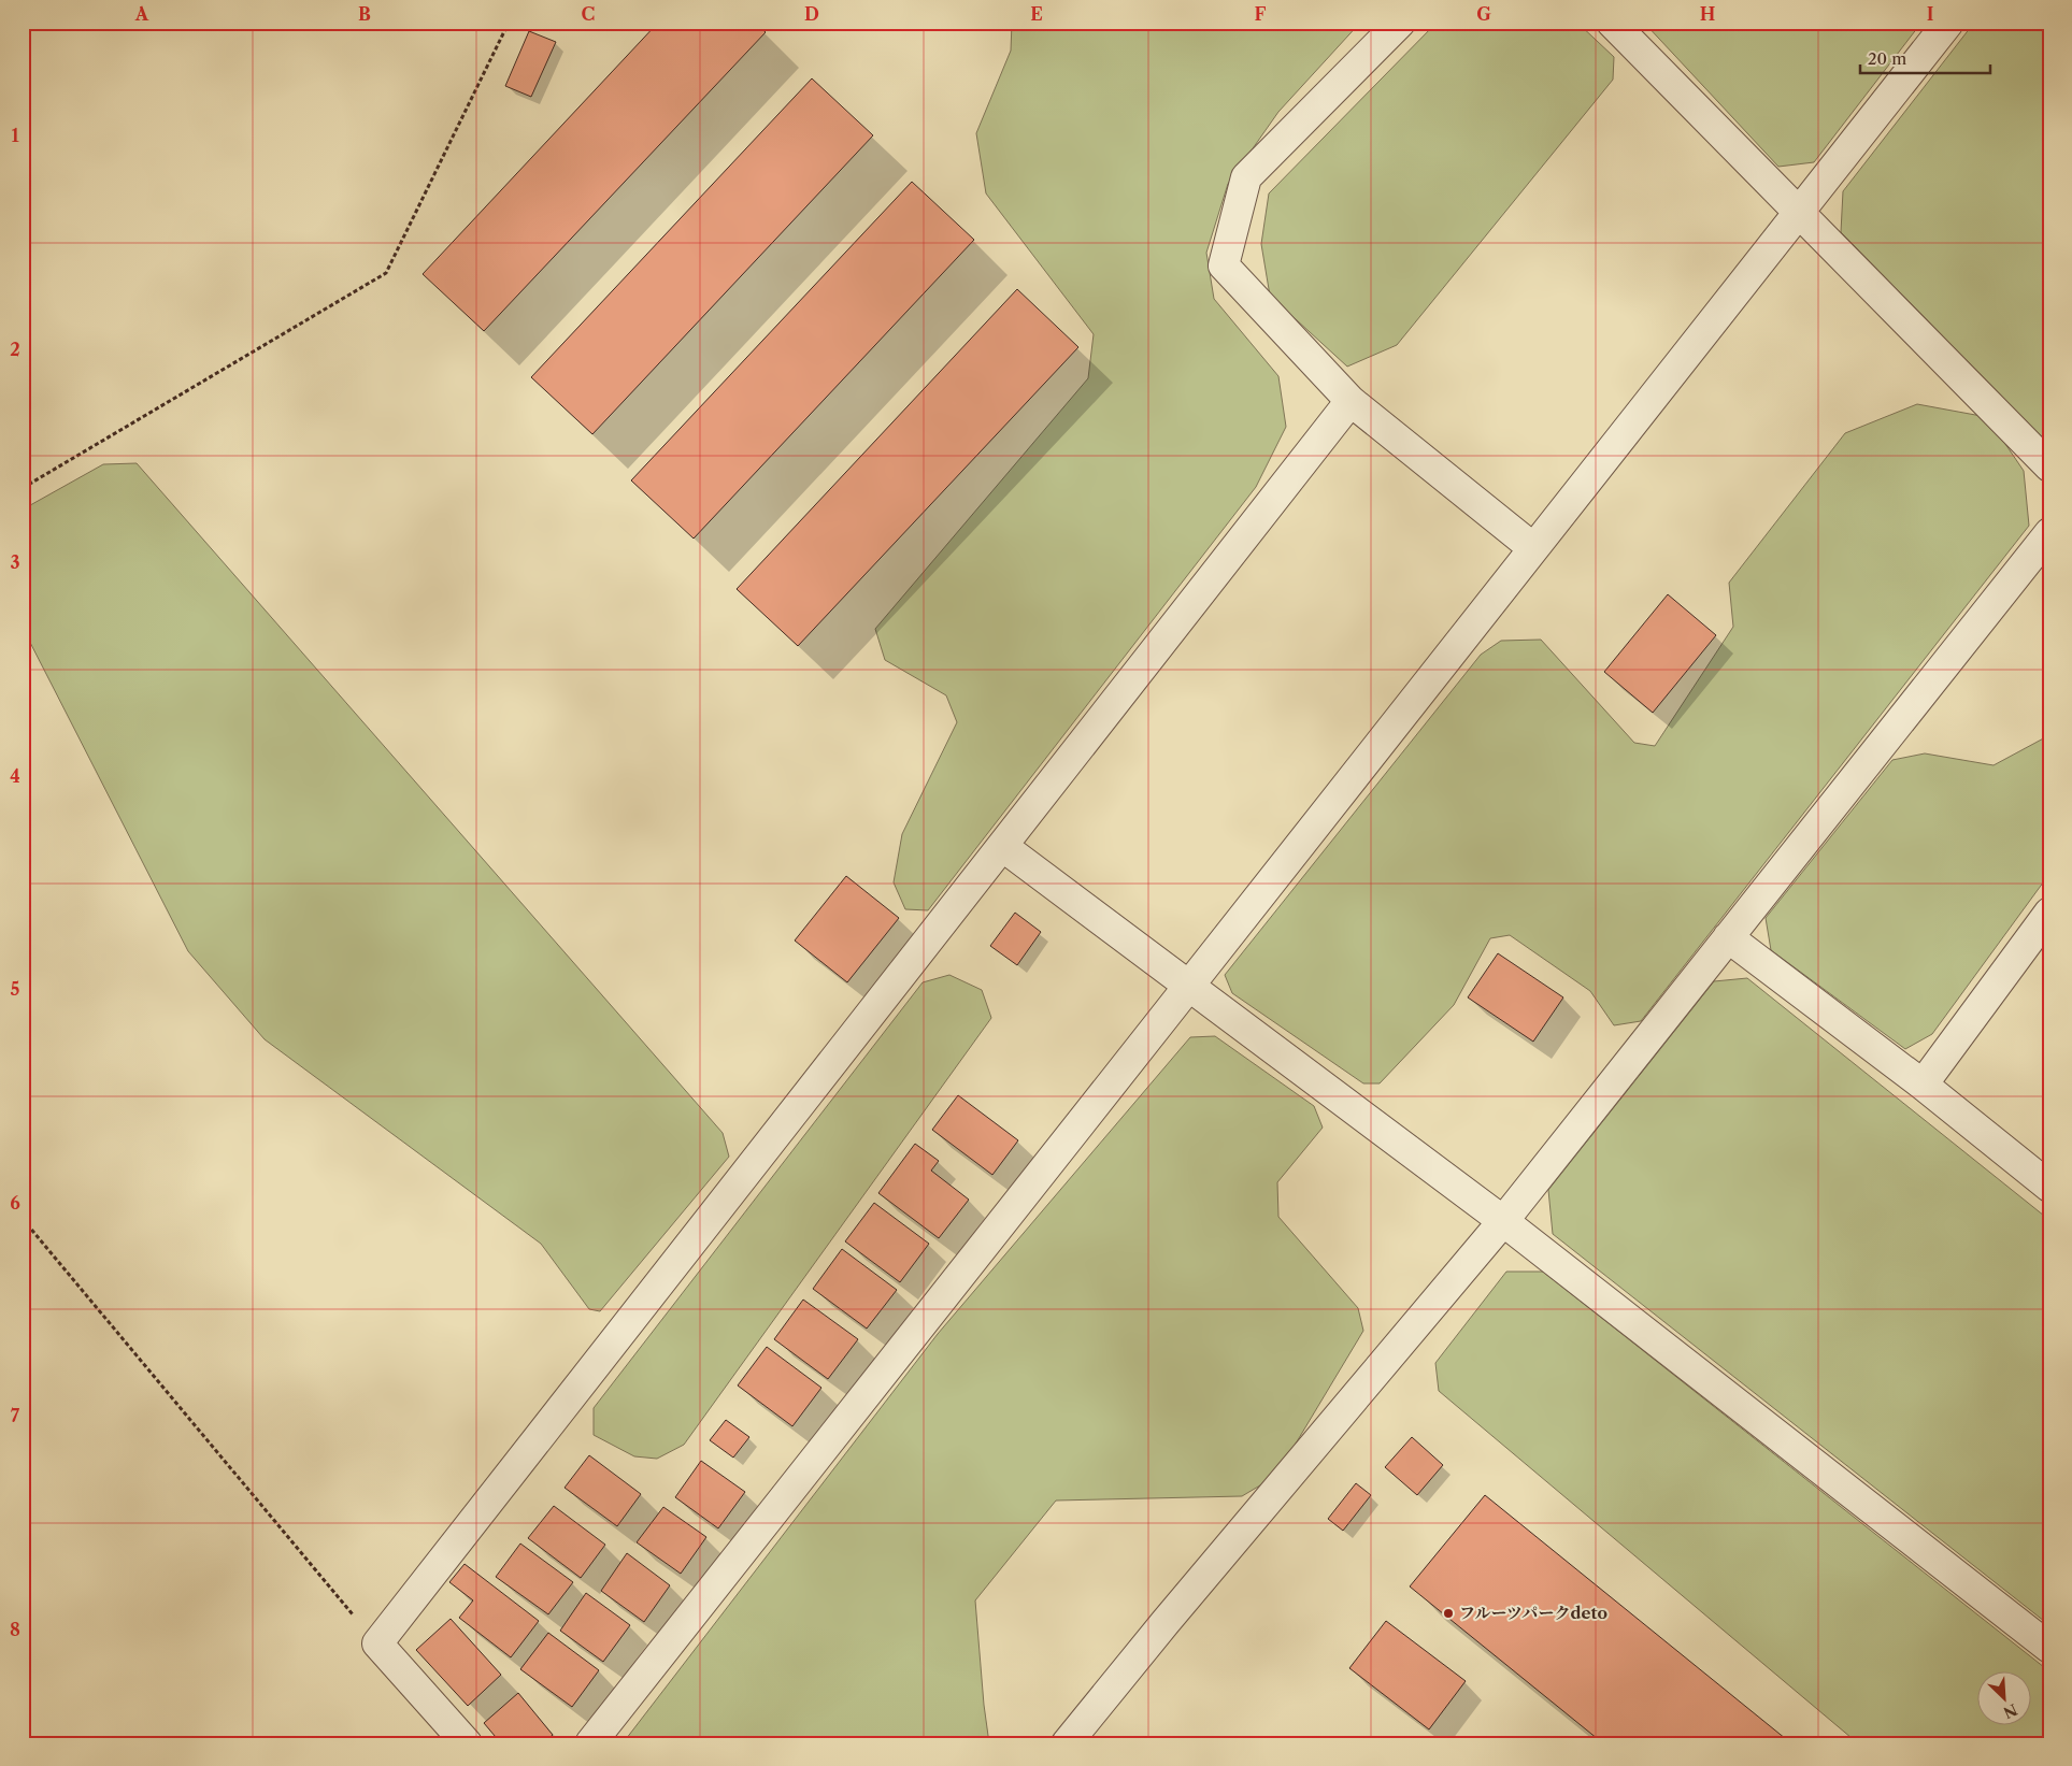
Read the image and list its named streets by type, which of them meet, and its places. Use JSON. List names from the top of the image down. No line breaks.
{"places":["フルーツパークdeto"],"scale_bar":"20 m","north":"bottom right","grid":{"columns":["A","B","C","D","E","F","G","H","I"],"rows":["1","2","3","4","5","6","7","8"]}}
